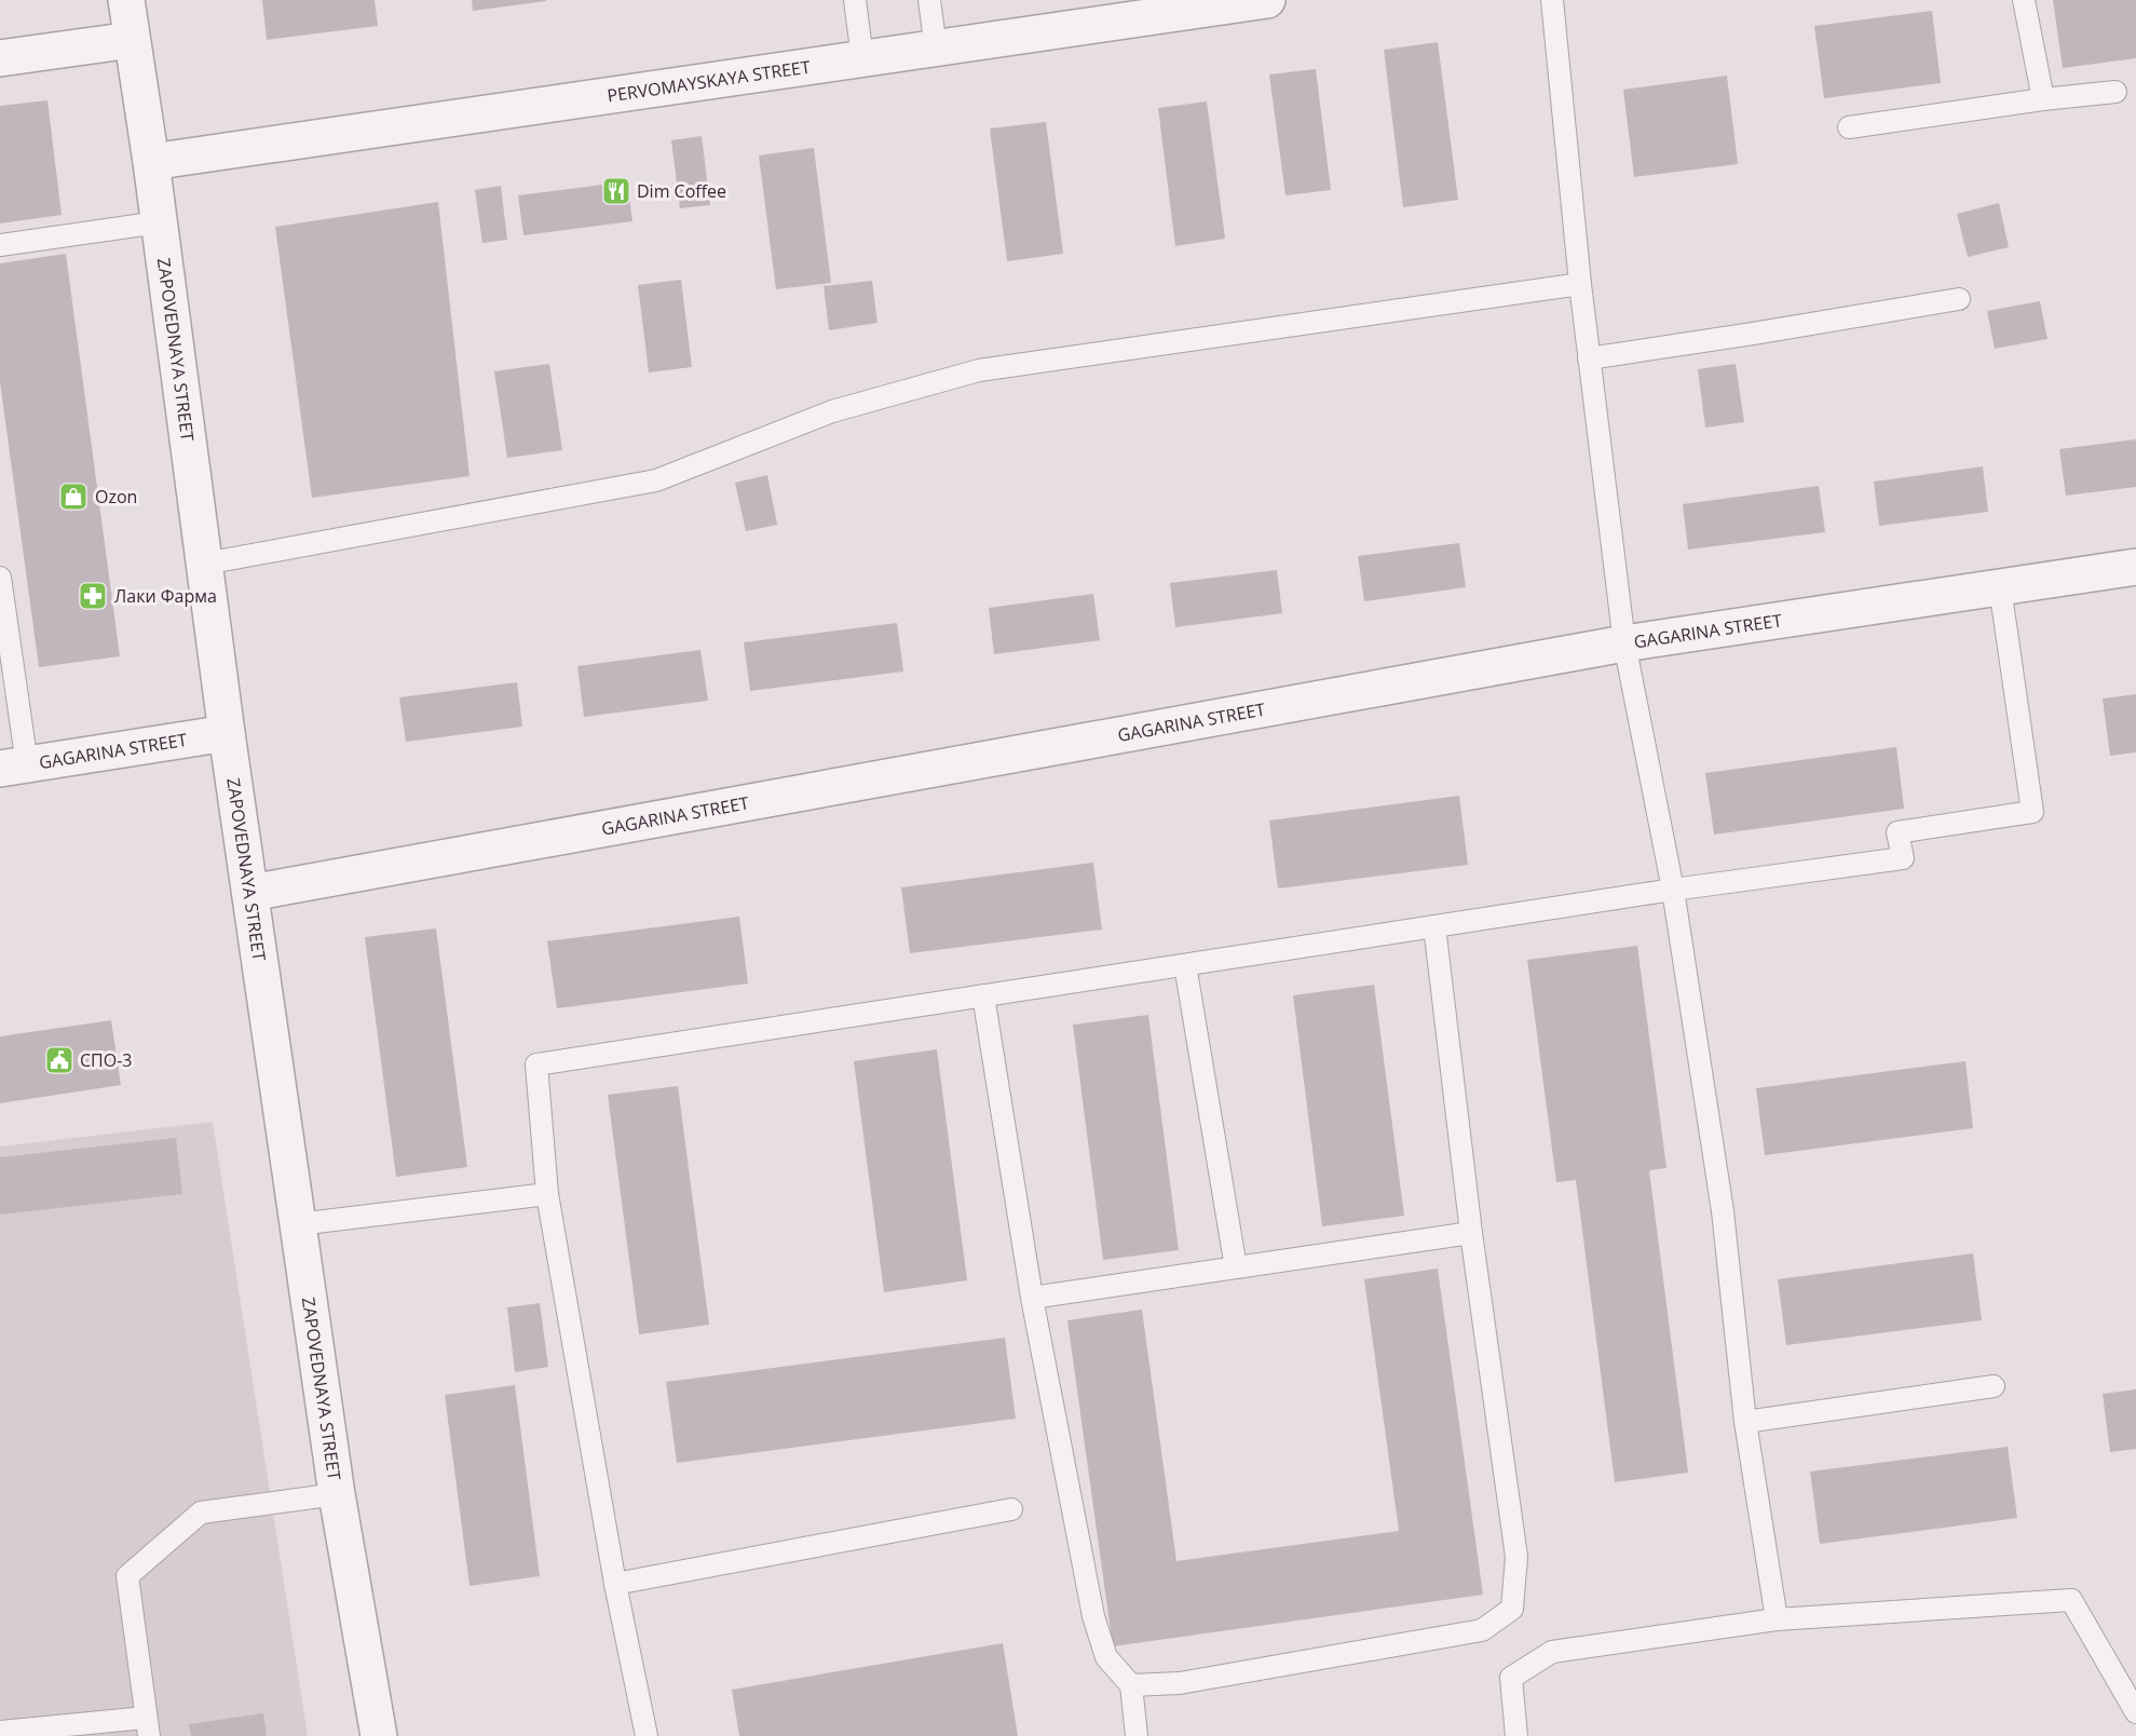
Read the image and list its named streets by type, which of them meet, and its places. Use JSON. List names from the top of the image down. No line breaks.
{"streets":{"street":["PERVOMAYSKAYA STREET","ZAPOVEDNAYA STREET","GAGARINA STREET"]},"crossings":[["PERVOMAYSKAYA STREET","ZAPOVEDNAYA STREET"],["ZAPOVEDNAYA STREET","GAGARINA STREET"]],"places":{"restaurant":["Dim Coffee"],"shop":["Ozon"],"pharmacy":["Лаки Фарма"],"public building":["СПО-3"]}}
